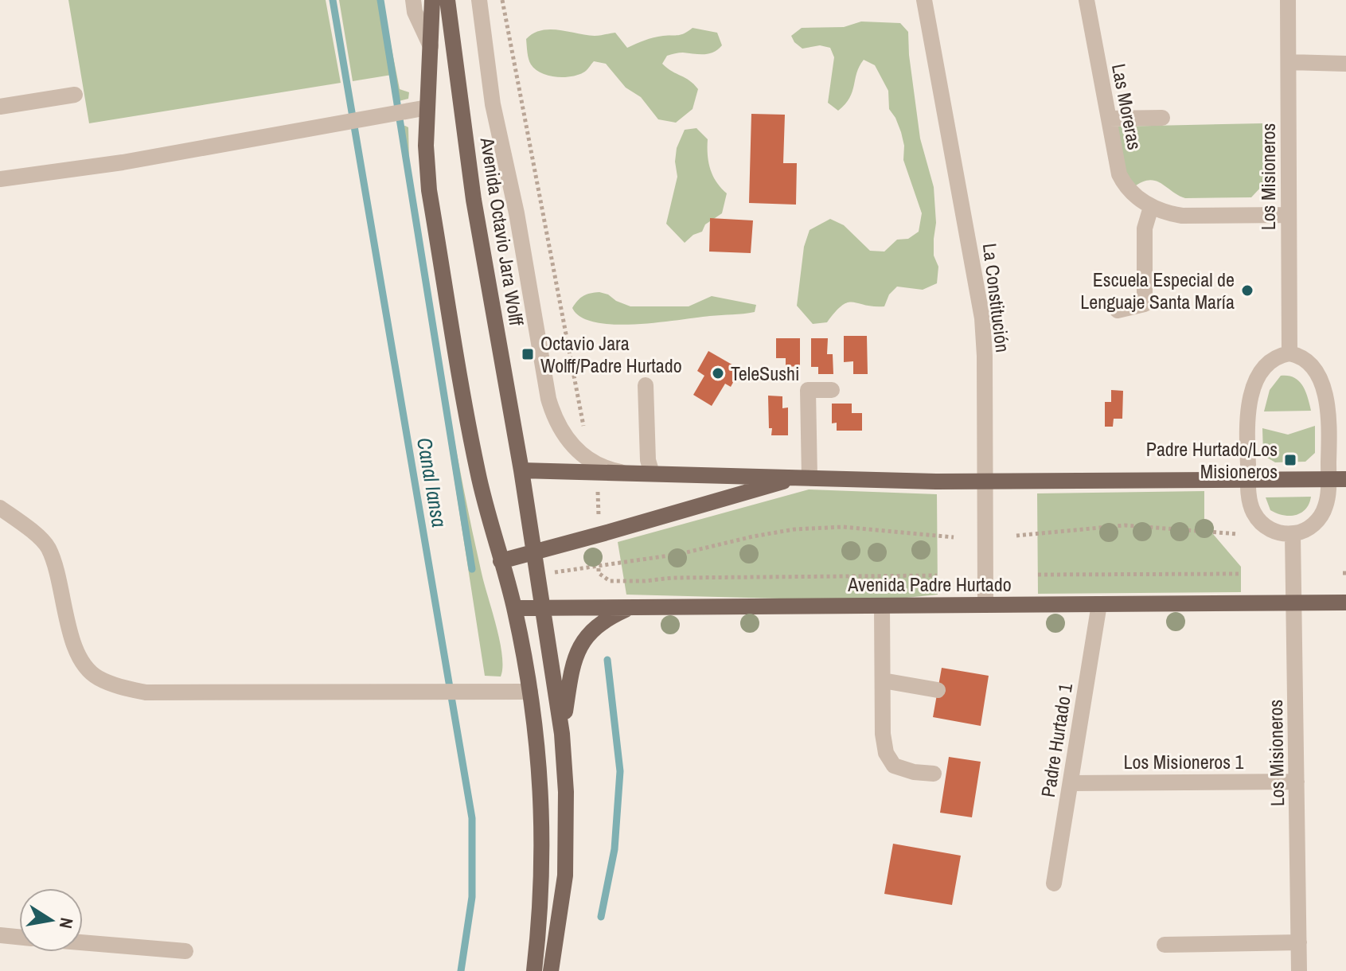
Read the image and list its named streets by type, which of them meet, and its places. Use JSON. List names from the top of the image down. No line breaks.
{"streets":{"main road":["Avenida Octavio Jara Wolff","Avenida Padre Hurtado"],"street":["Las Moreras","Los Misioneros","La Constitución","Padre Hurtado 1","Los Misioneros 1"]},"crossings":[["Las Moreras","Los Misioneros"],["Los Misioneros","Avenida Padre Hurtado"],["Los Misioneros","Los Misioneros 1"],["Avenida Octavio Jara Wolff","Avenida Padre Hurtado"],["La Constitución","Avenida Padre Hurtado"],["Avenida Padre Hurtado","Padre Hurtado 1"],["Padre Hurtado 1","Los Misioneros 1"]],"water":["Canal Iansa"],"places":{"other":["Escuela Especial de Lenguaje Santa María","TeleSushi"],"transit":["Octavio Jara Wolff/Padre Hurtado","Padre Hurtado/Los Misioneros"]},"north":"right"}
